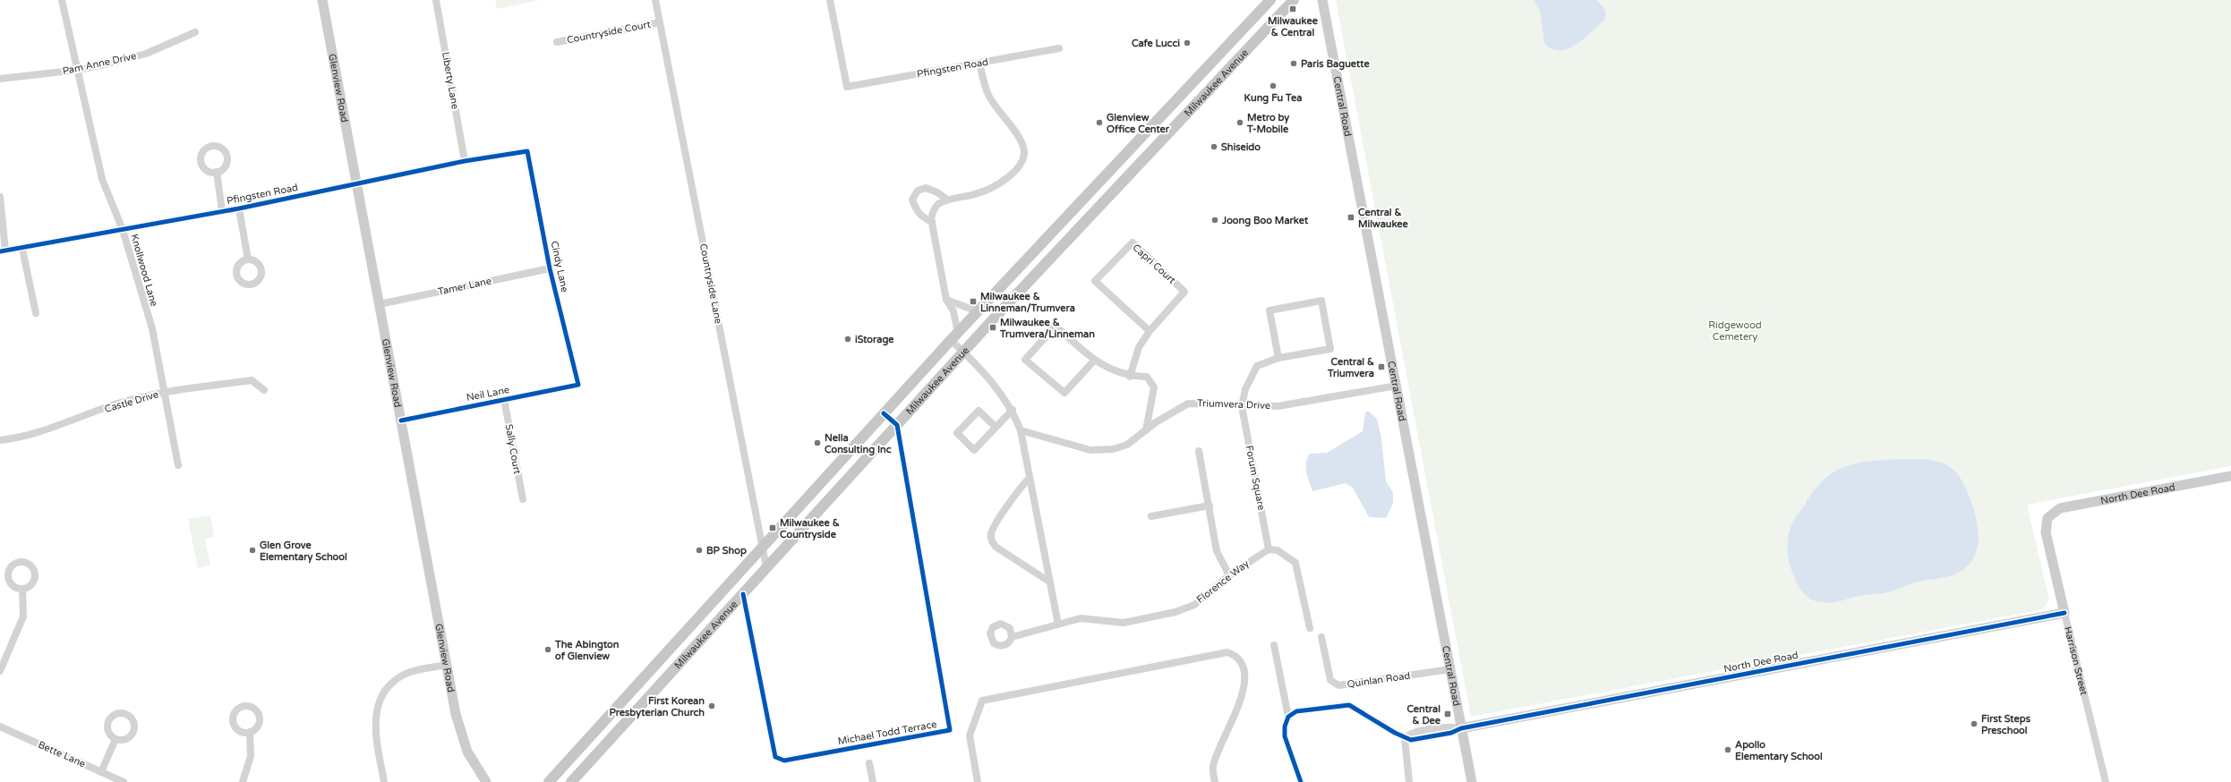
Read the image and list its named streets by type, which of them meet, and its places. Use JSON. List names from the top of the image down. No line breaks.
{"streets":{"main road":["Milwaukee Avenue","Glenview Road","Central Road","North Dee Road","Harrison Street"],"street":["Countryside Court","Pam Anne Drive","Pfingsten Road","Liberty Lane","Capri Court","Cindy Lane","Knollwood Lane","Countryside Lane","Tamer Lane","Neil Lane","Castle Drive","Triumvera Drive","Sally Court","Forum Square","Florence Way","Quinlan Road","Michael Todd Terrace","Bette Lane"]},"crossings":[["Countryside Court","Countryside Lane"],["Pam Anne Drive","Knollwood Lane"],["Pfingsten Road","Liberty Lane"],["Pfingsten Road","Glenview Road"],["Pfingsten Road","Cindy Lane"],["Pfingsten Road","Knollwood Lane"],["Milwaukee Avenue","Countryside Lane"],["Milwaukee Avenue","Michael Todd Terrace"],["Glenview Road","Tamer Lane"],["Glenview Road","Neil Lane"],["Central Road","Triumvera Drive"],["Central Road","North Dee Road"],["Central Road","Quinlan Road"],["Cindy Lane","Tamer Lane"],["Cindy Lane","Neil Lane"],["Knollwood Lane","Castle Drive"],["Neil Lane","Sally Court"],["Triumvera Drive","Forum Square"],["Forum Square","Florence Way"],["North Dee Road","Harrison Street"]],"parks":["Ridgewood Cemetery"],"places":{"transit":["Milwaukee & Central","Central & Milwaukee","Milwaukee & Linneman/Trumvera","Milwaukee & Trumvera/Linneman","Central & Triumvera","Milwaukee & Countryside","Central & Dee"],"other":["Cafe Lucci","Paris Baguette","Kung Fu Tea","Glenview Office Center","Metro by T-Mobile","Shiseido","Joong Boo Market","iStorage","Nella Consulting Inc","Glen Grove Elementary School","BP Shop","The Abington of Glenview","First Korean Presbyterian Church","First Steps Preschool","Apollo Elementary School"]}}
